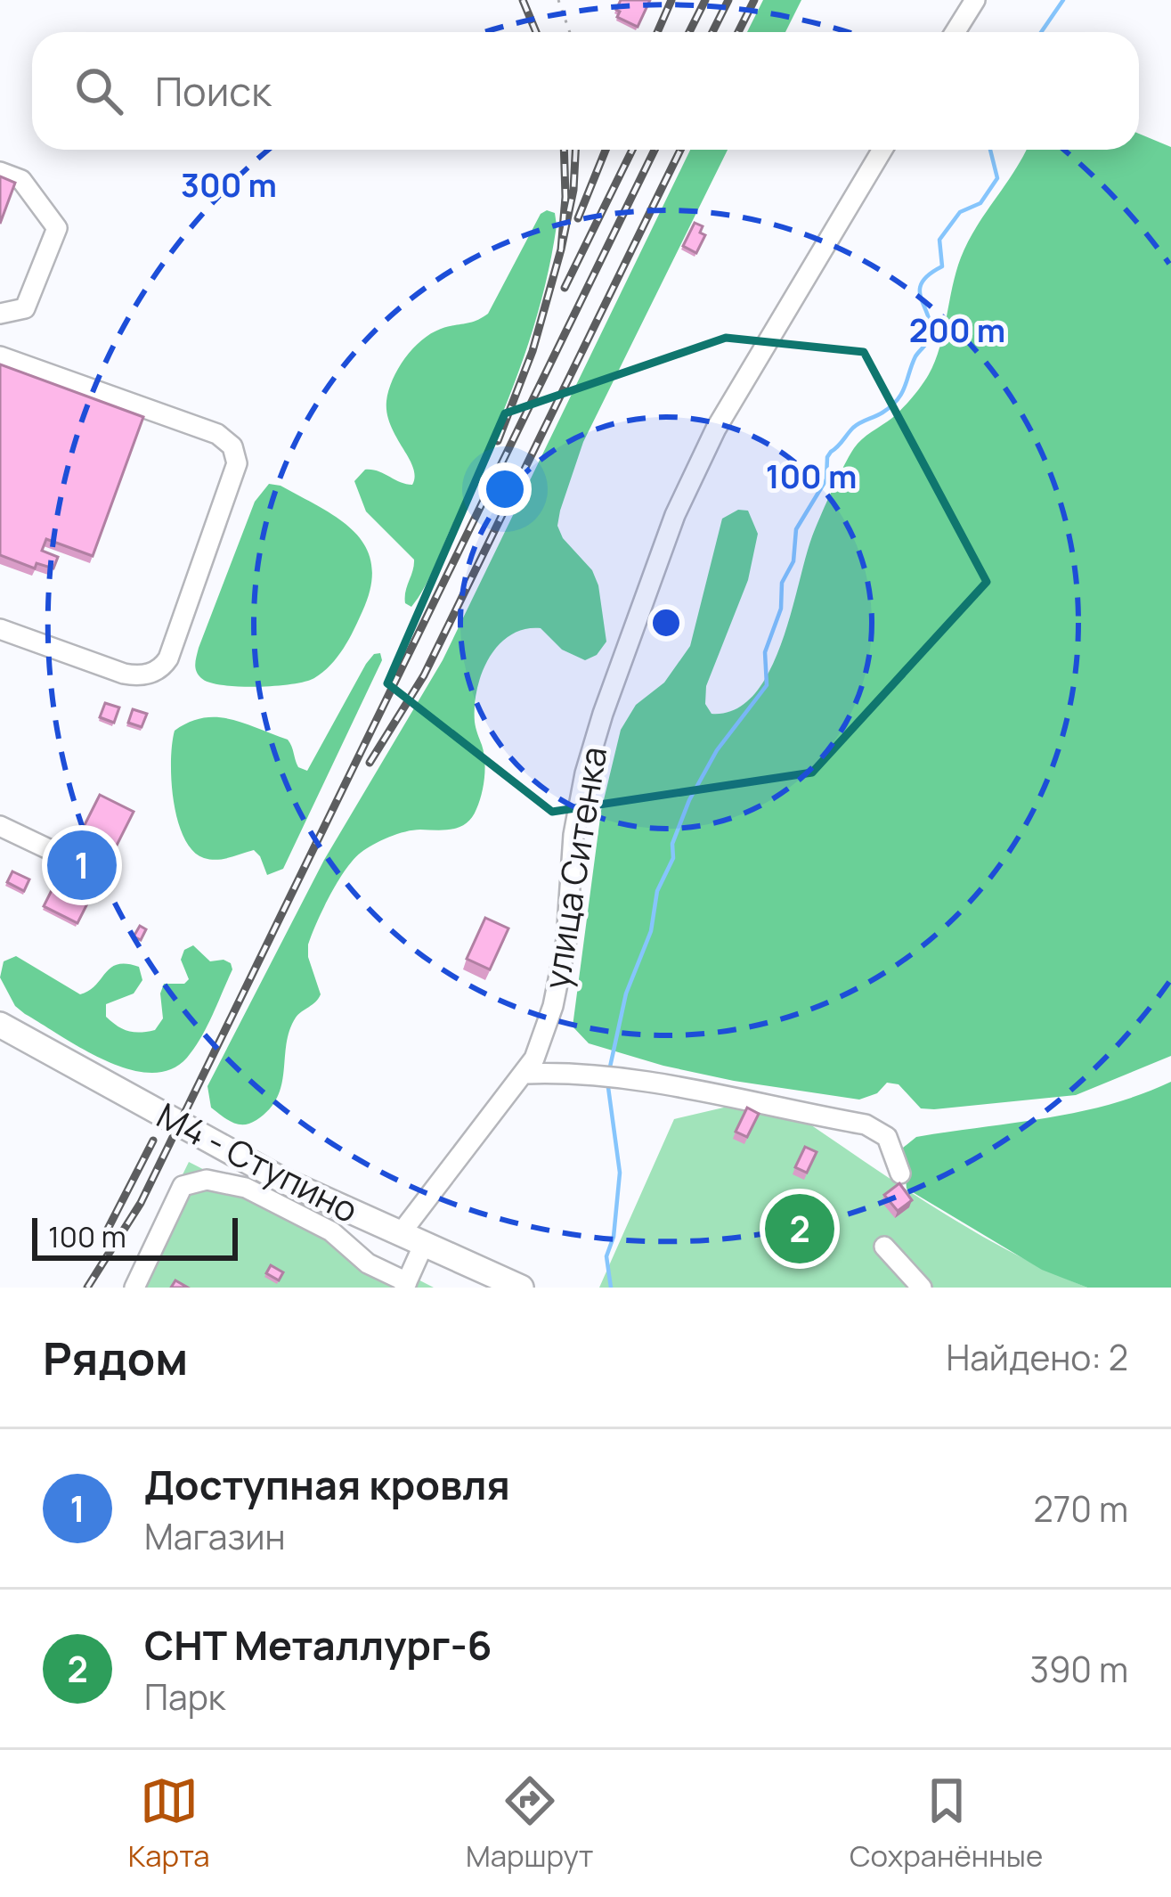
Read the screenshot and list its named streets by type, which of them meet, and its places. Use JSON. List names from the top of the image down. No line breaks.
{"streets":{"main road":["М4 - Ступино"],"street":["улица Ситенка"]},"crossings":[["улица Ситенка","М4 - Ступино"]],"scale_bar":"100 m","page":{"search":"Поиск","pins":["1","2"],"scale":"100 m","heading":["Рядом","Найдено: 2"],"list":[{"mark":"1","name":"Доступная кровля","note":"Магазин","value":"270 m"},{"mark":"2","name":"СНТ Металлург-6","note":"Парк","value":"390 m"}],"nav":["Карта","Маршрут","Сохранённые"]},"rings":["300 m","200 m","100 m"]}
